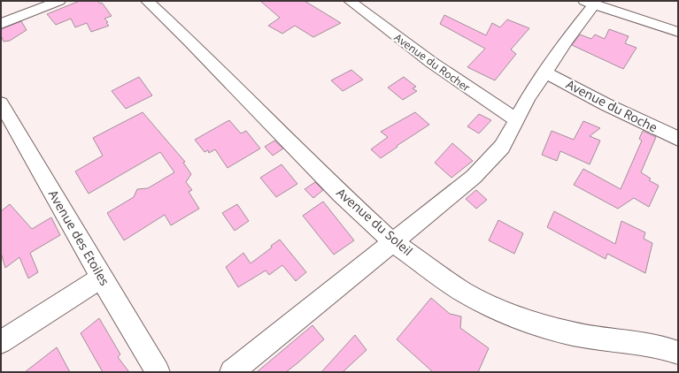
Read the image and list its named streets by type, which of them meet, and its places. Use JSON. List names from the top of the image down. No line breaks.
{"streets":{"street":["Avenue du Rocher","Avenue du Roche","Avenue du Soleil","Avenue des Etoiles"]}}
